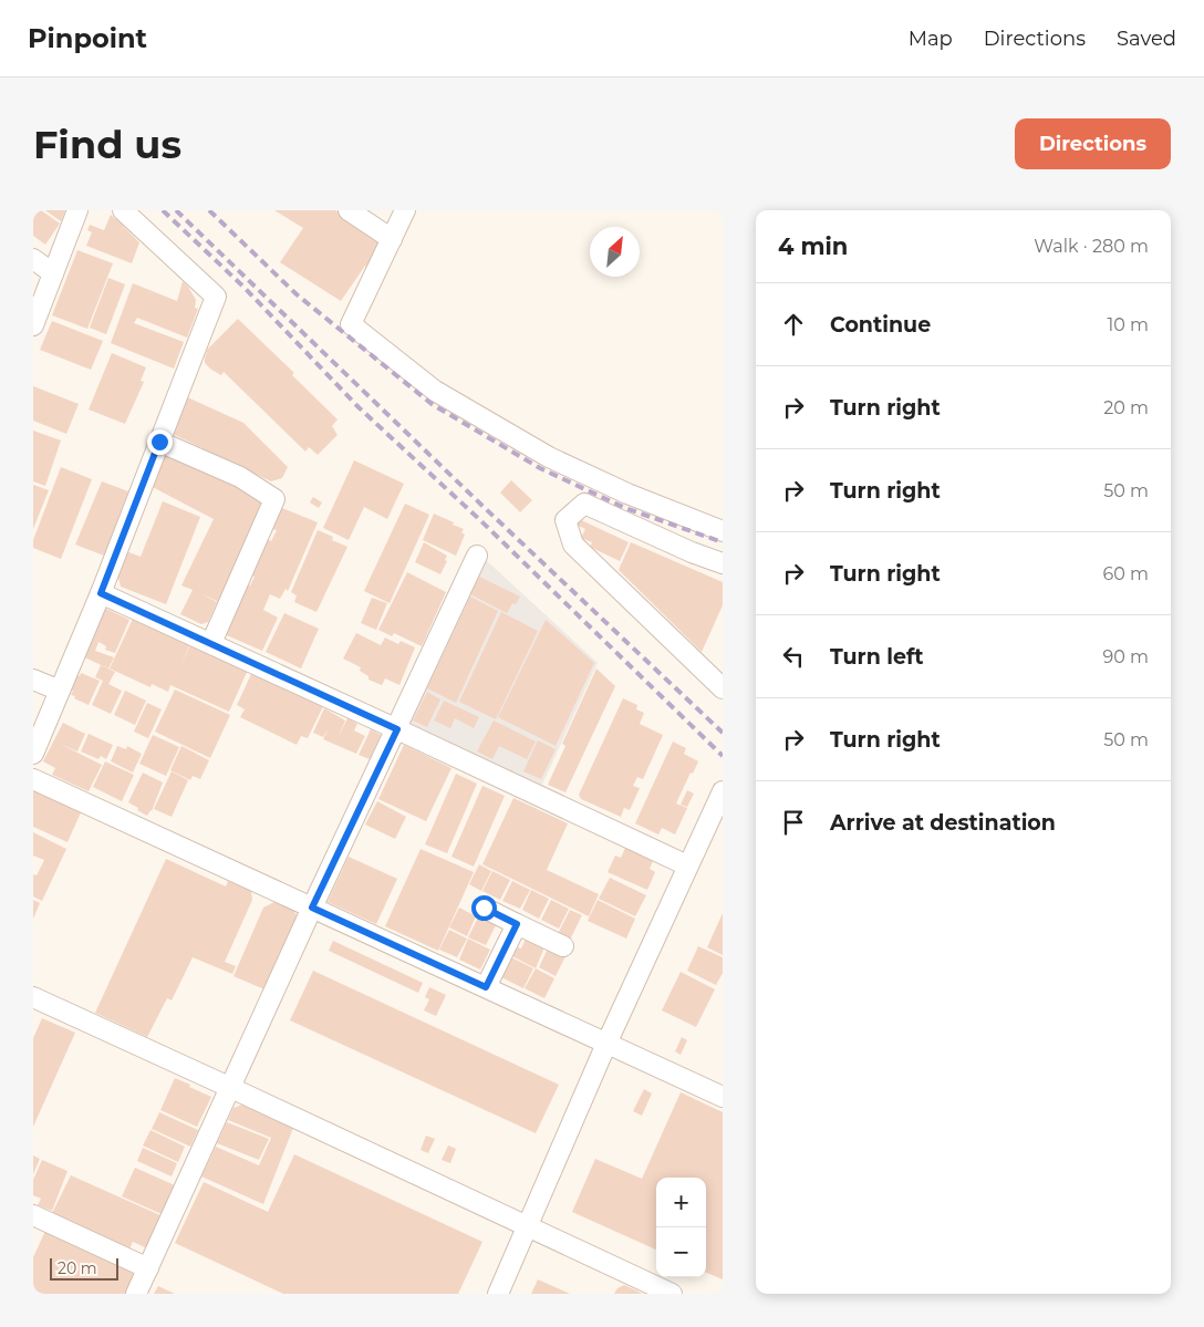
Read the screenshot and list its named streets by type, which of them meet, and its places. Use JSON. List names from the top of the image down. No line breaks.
{"scale_bar":"20 m","north":"top right","page":{"header":"Pinpoint","nav":["Map","Directions","Saved"],"buttons":"Directions","title":"Find us","heading":["4 min","Walk · 280 m"],"list":[["Continue","10 m"],["Turn right","20 m"],["Turn right","50 m"],["Turn right","60 m"],["Turn left","90 m"],["Turn right","50 m"],"Arrive at destination"],"map_buttons":["+","−"],"scale":"20 m"}}
